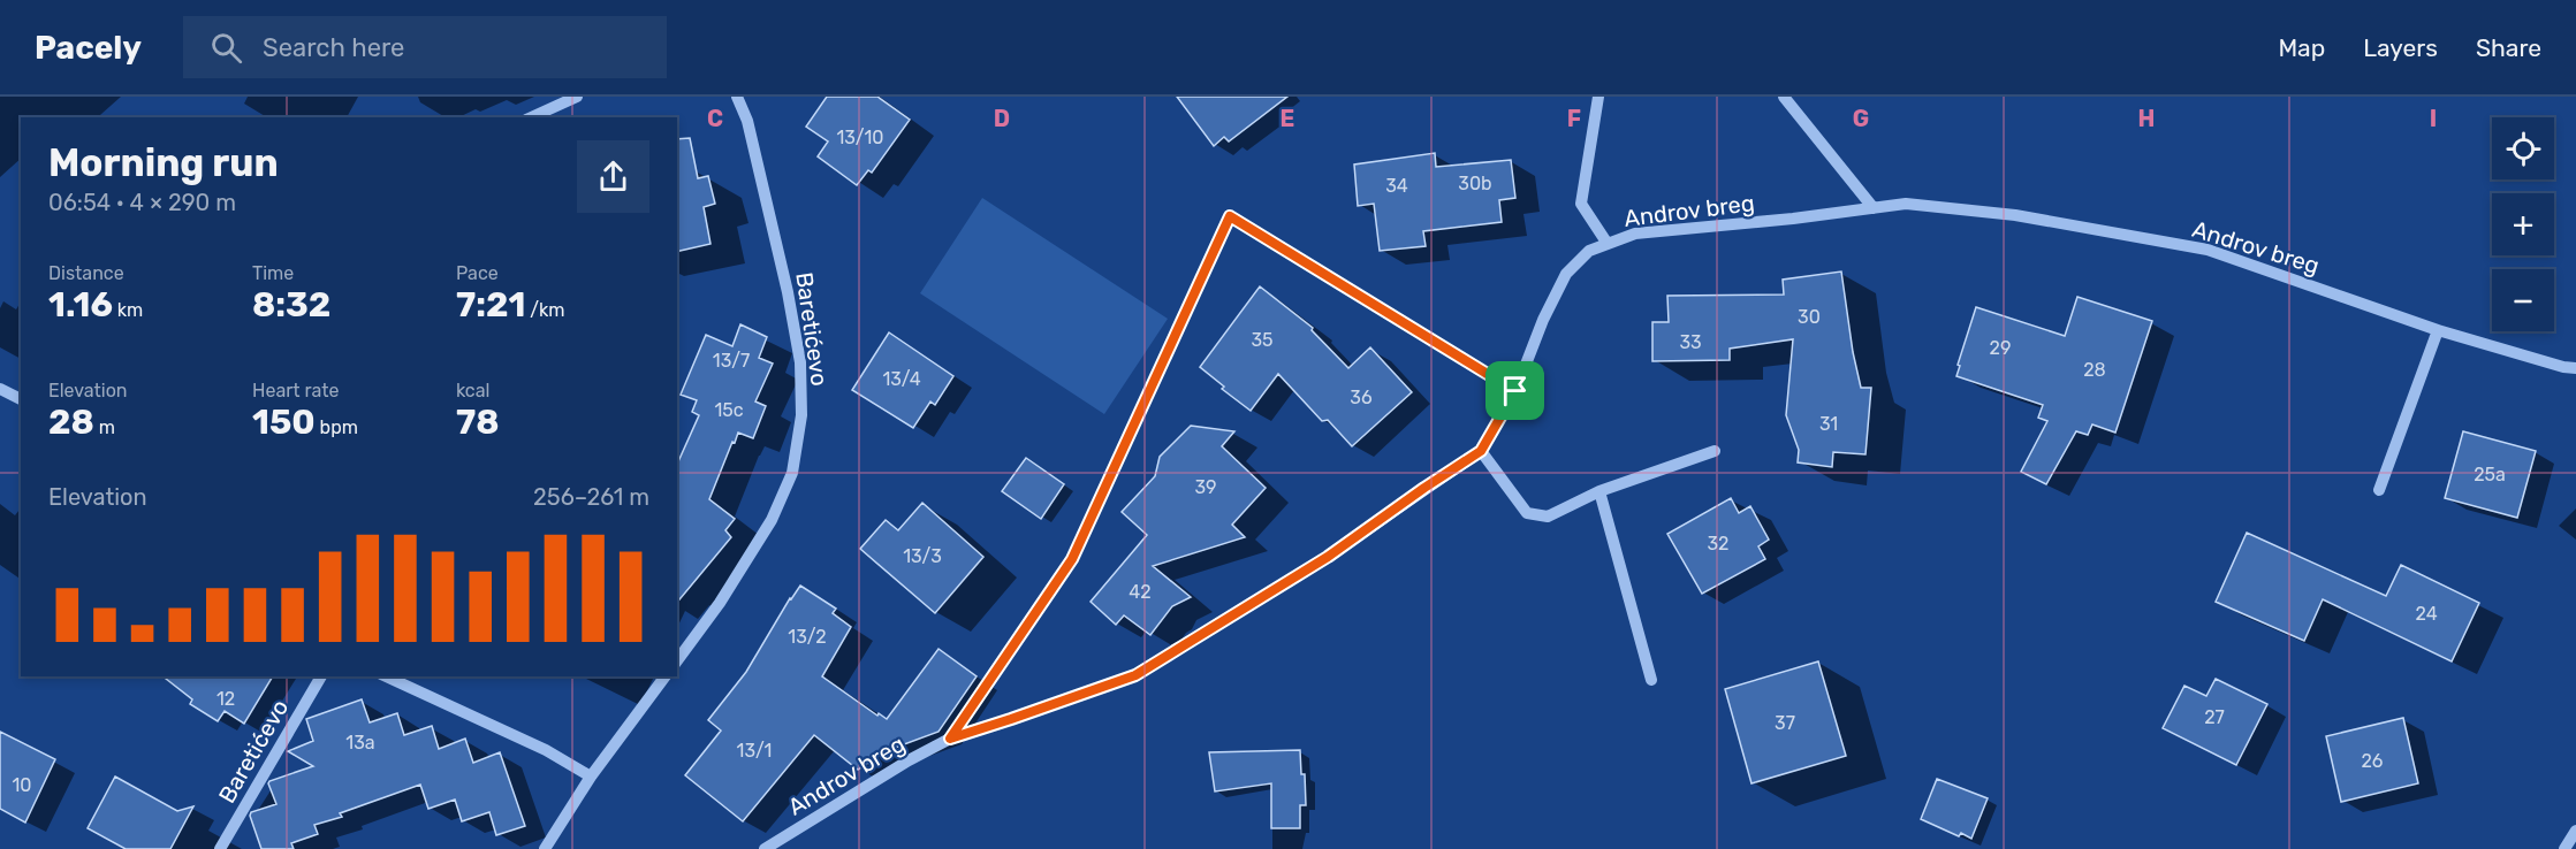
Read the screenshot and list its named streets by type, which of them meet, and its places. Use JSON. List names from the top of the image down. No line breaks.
{"streets":{"street":["Androv breg","Baretićevo"]},"house_numbers":["13/10","30b","34","30","35","33","29","13/7","28","13/4","36","15c","31","25a","39","32","13/3","42","24","13/2","12","27","37","13a","13/1","26","10"],"page":{"header":"Pacely","search":"Search here","nav":["Map","Layers","Share"],"map_buttons":["+","−"],"heading":["Morning run","06:54 · 4 × 290 m"],"stats":[["Distance","1.16 km"],["Time","8:32"],["Pace","7:21 /km"],["Elevation","28 m"],["Heart rate","150 bpm"],["kcal","78"]],"chart":["Elevation","256–261 m"]},"grid":{"columns":["C","D","E","F","G","H","I"]}}
